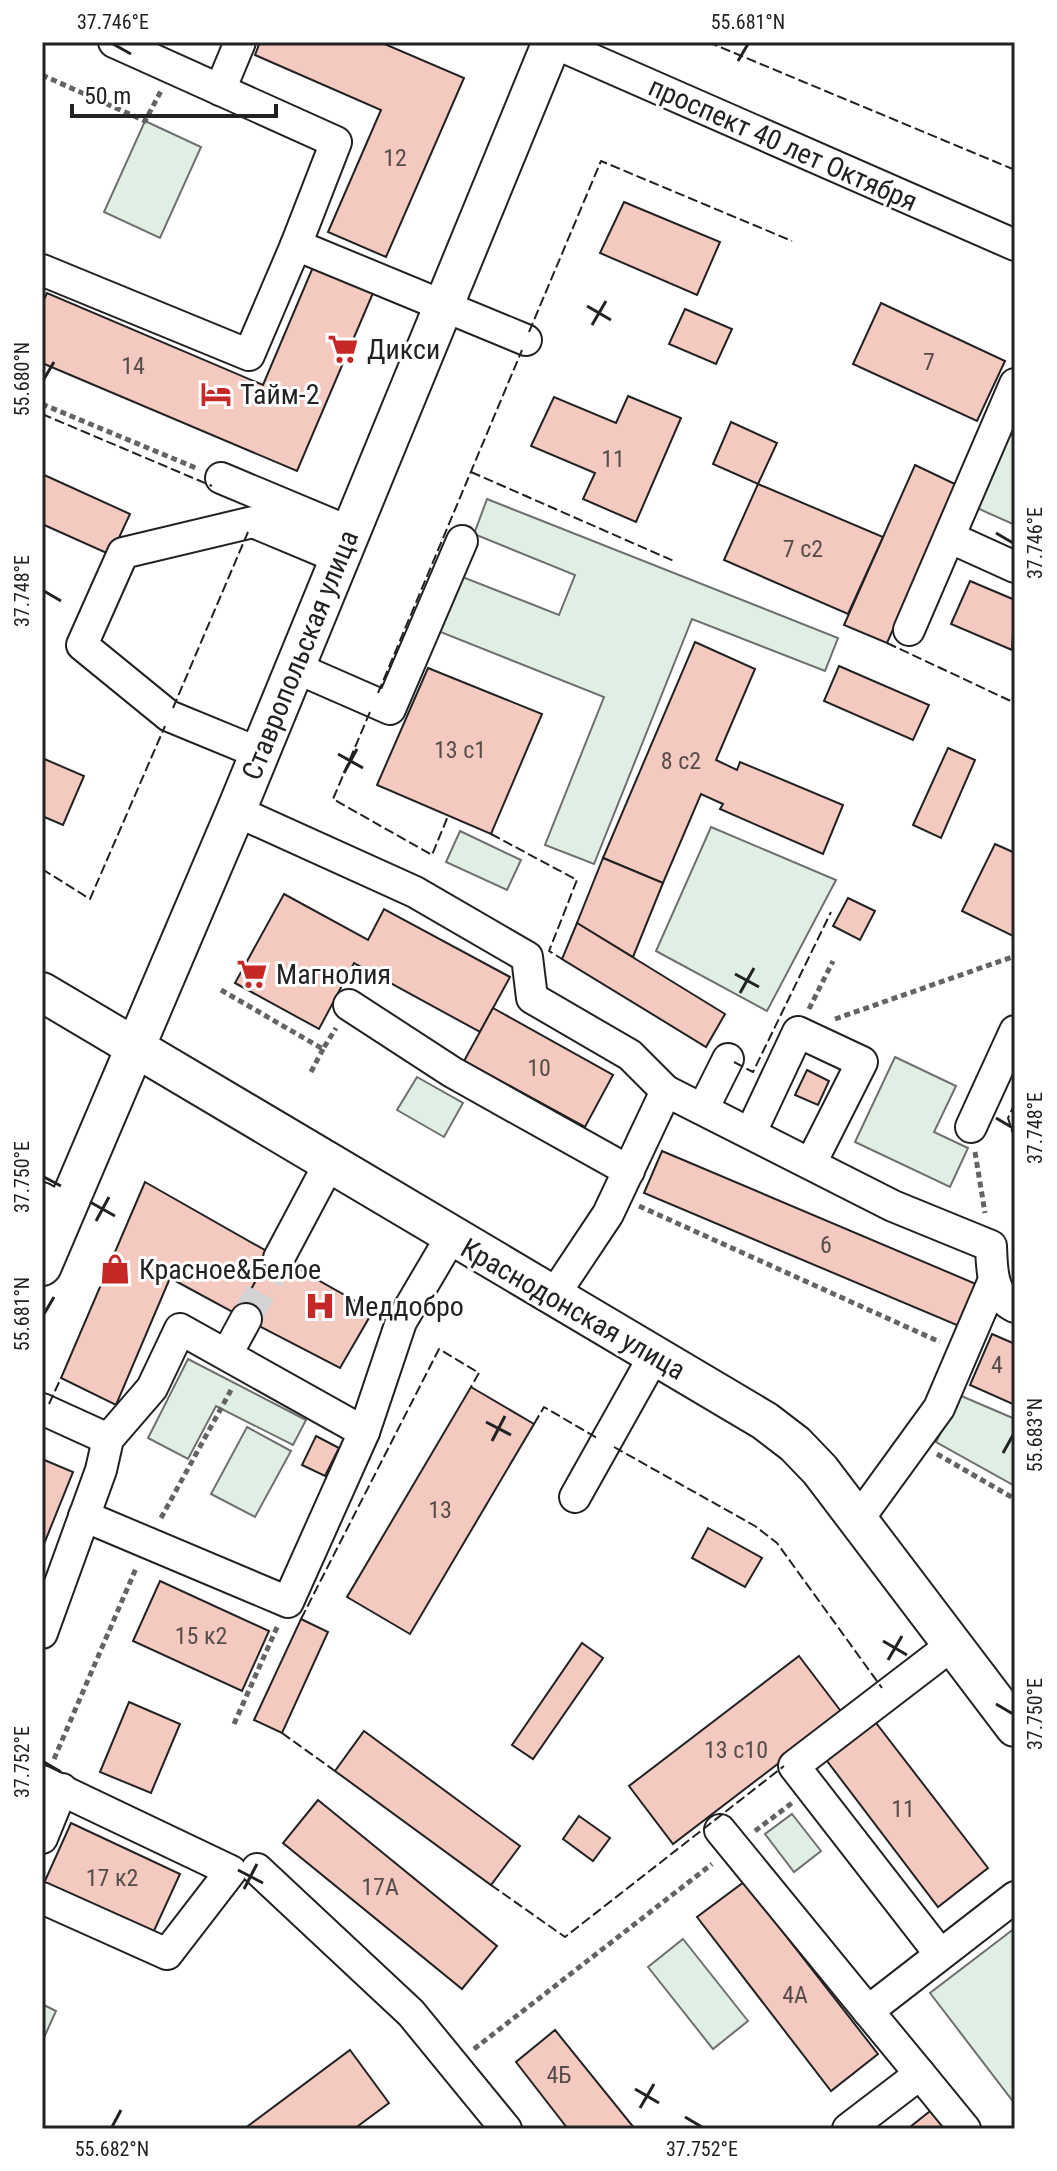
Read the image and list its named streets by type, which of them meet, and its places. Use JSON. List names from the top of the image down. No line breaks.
{"streets":{"main road":["Ставропольская улица","Краснодонская улица"],"street":["проспект 40 лет Октября"]},"crossings":[["проспект 40 лет Октября","Ставропольская улица"],["Ставропольская улица","Краснодонская улица"]],"places":{"supermarket":["Дикси","Магнолия"],"hotel":["Тайм-2"],"shop":["Красное&Белое"],"hospital":["Меддобро"]},"house_numbers":["12","7","14","11","7 с2","13 с1","8 с2","10","6","4","13","15 к2","13 с10","11","17 к2","17А","4А","4Б"],"scale_bar":"50 m","coordinates":["37.746°E","55.681°N","55.680°N","37.748°E","37.750°E","55.683°N","37.752°E","55.682°N"]}
